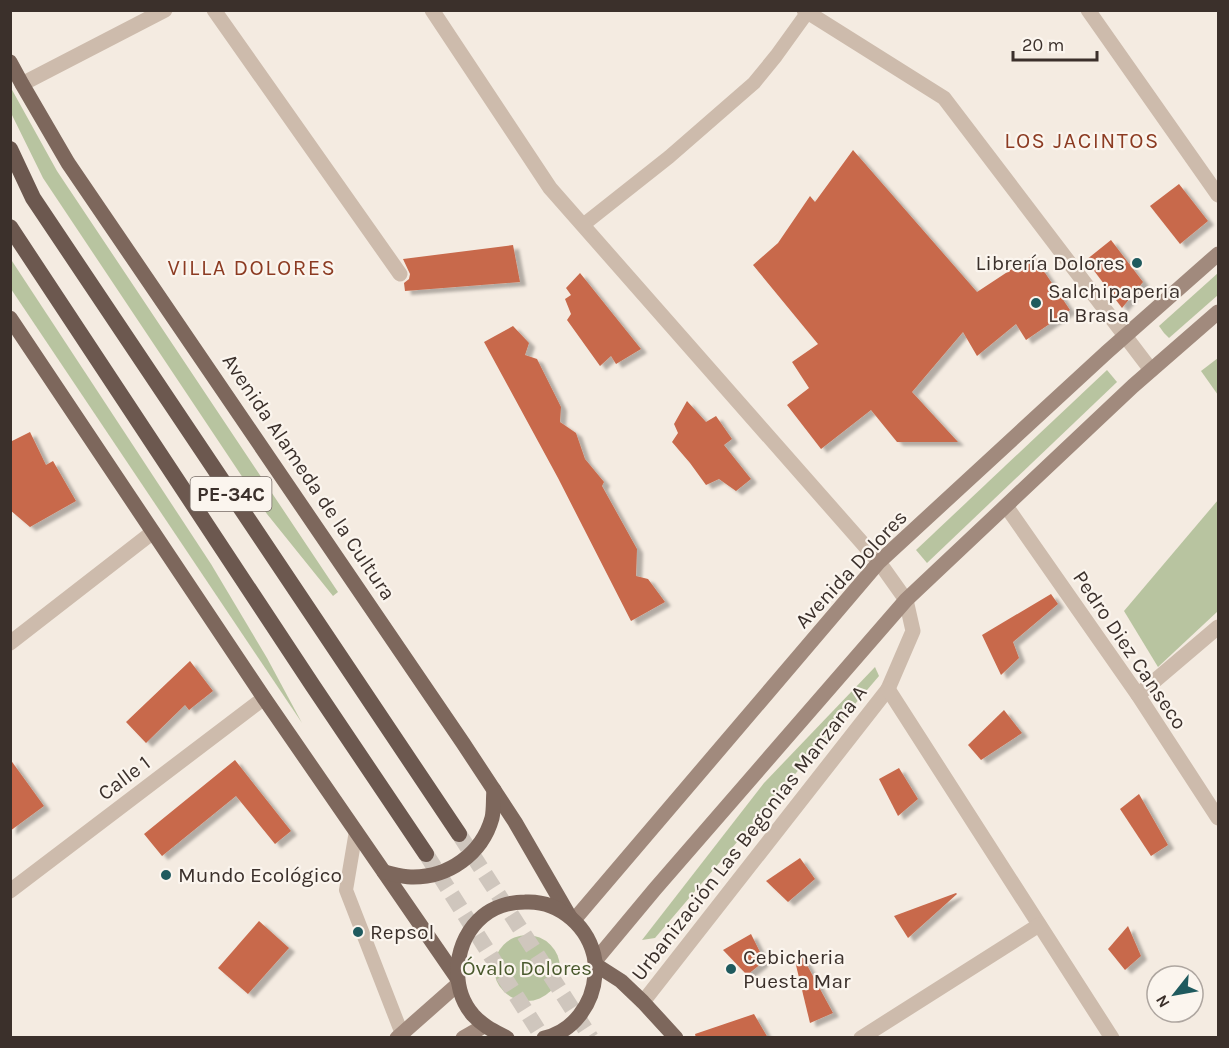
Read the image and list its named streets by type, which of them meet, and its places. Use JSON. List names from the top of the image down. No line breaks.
{"streets":{"highway":["PE-34C"],"main road":["Avenida Alameda de la Cultura","Avenida Dolores"],"street":["Pedro Diez Canseco","Calle 1","Urbanización Las Begonias Manzana A"]},"crossings":[["Avenida Alameda de la Cultura","Avenida Dolores"]],"districts":["LOS JACINTOS","VILLA DOLORES"],"parks":["Óvalo Dolores"],"places":["Librería Dolores","Salchipaperia La Brasa","Mundo Ecológico","Repsol","Cebicheria Puesta Mar"],"scale_bar":"20 m","north":"bottom left"}
